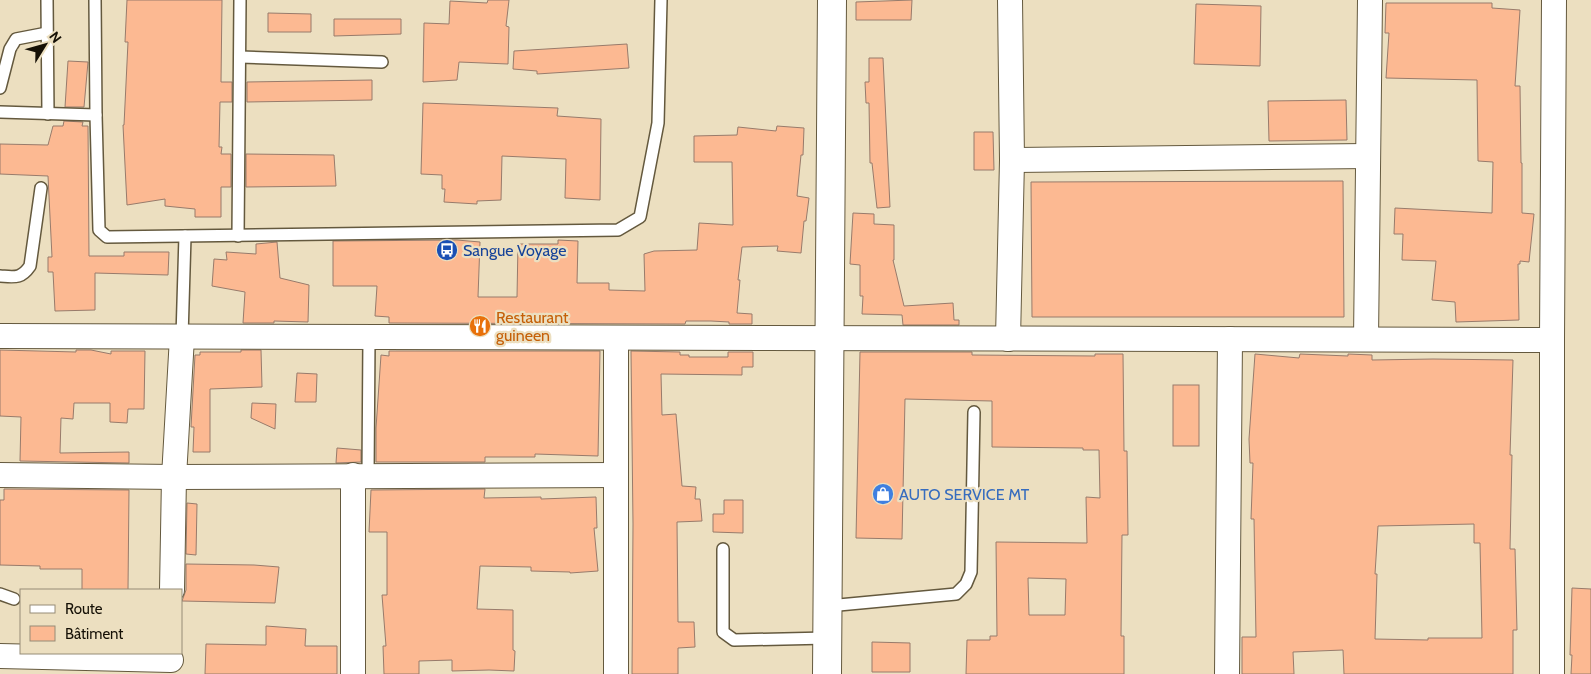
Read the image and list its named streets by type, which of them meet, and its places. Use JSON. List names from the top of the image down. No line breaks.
{"places":{"bus stop":["Sangue Voyage"],"restaurant":["Restaurant guineen"],"shop":["AUTO SERVICE MT"]},"legend":["Route","Bâtiment"],"north":"top right"}
